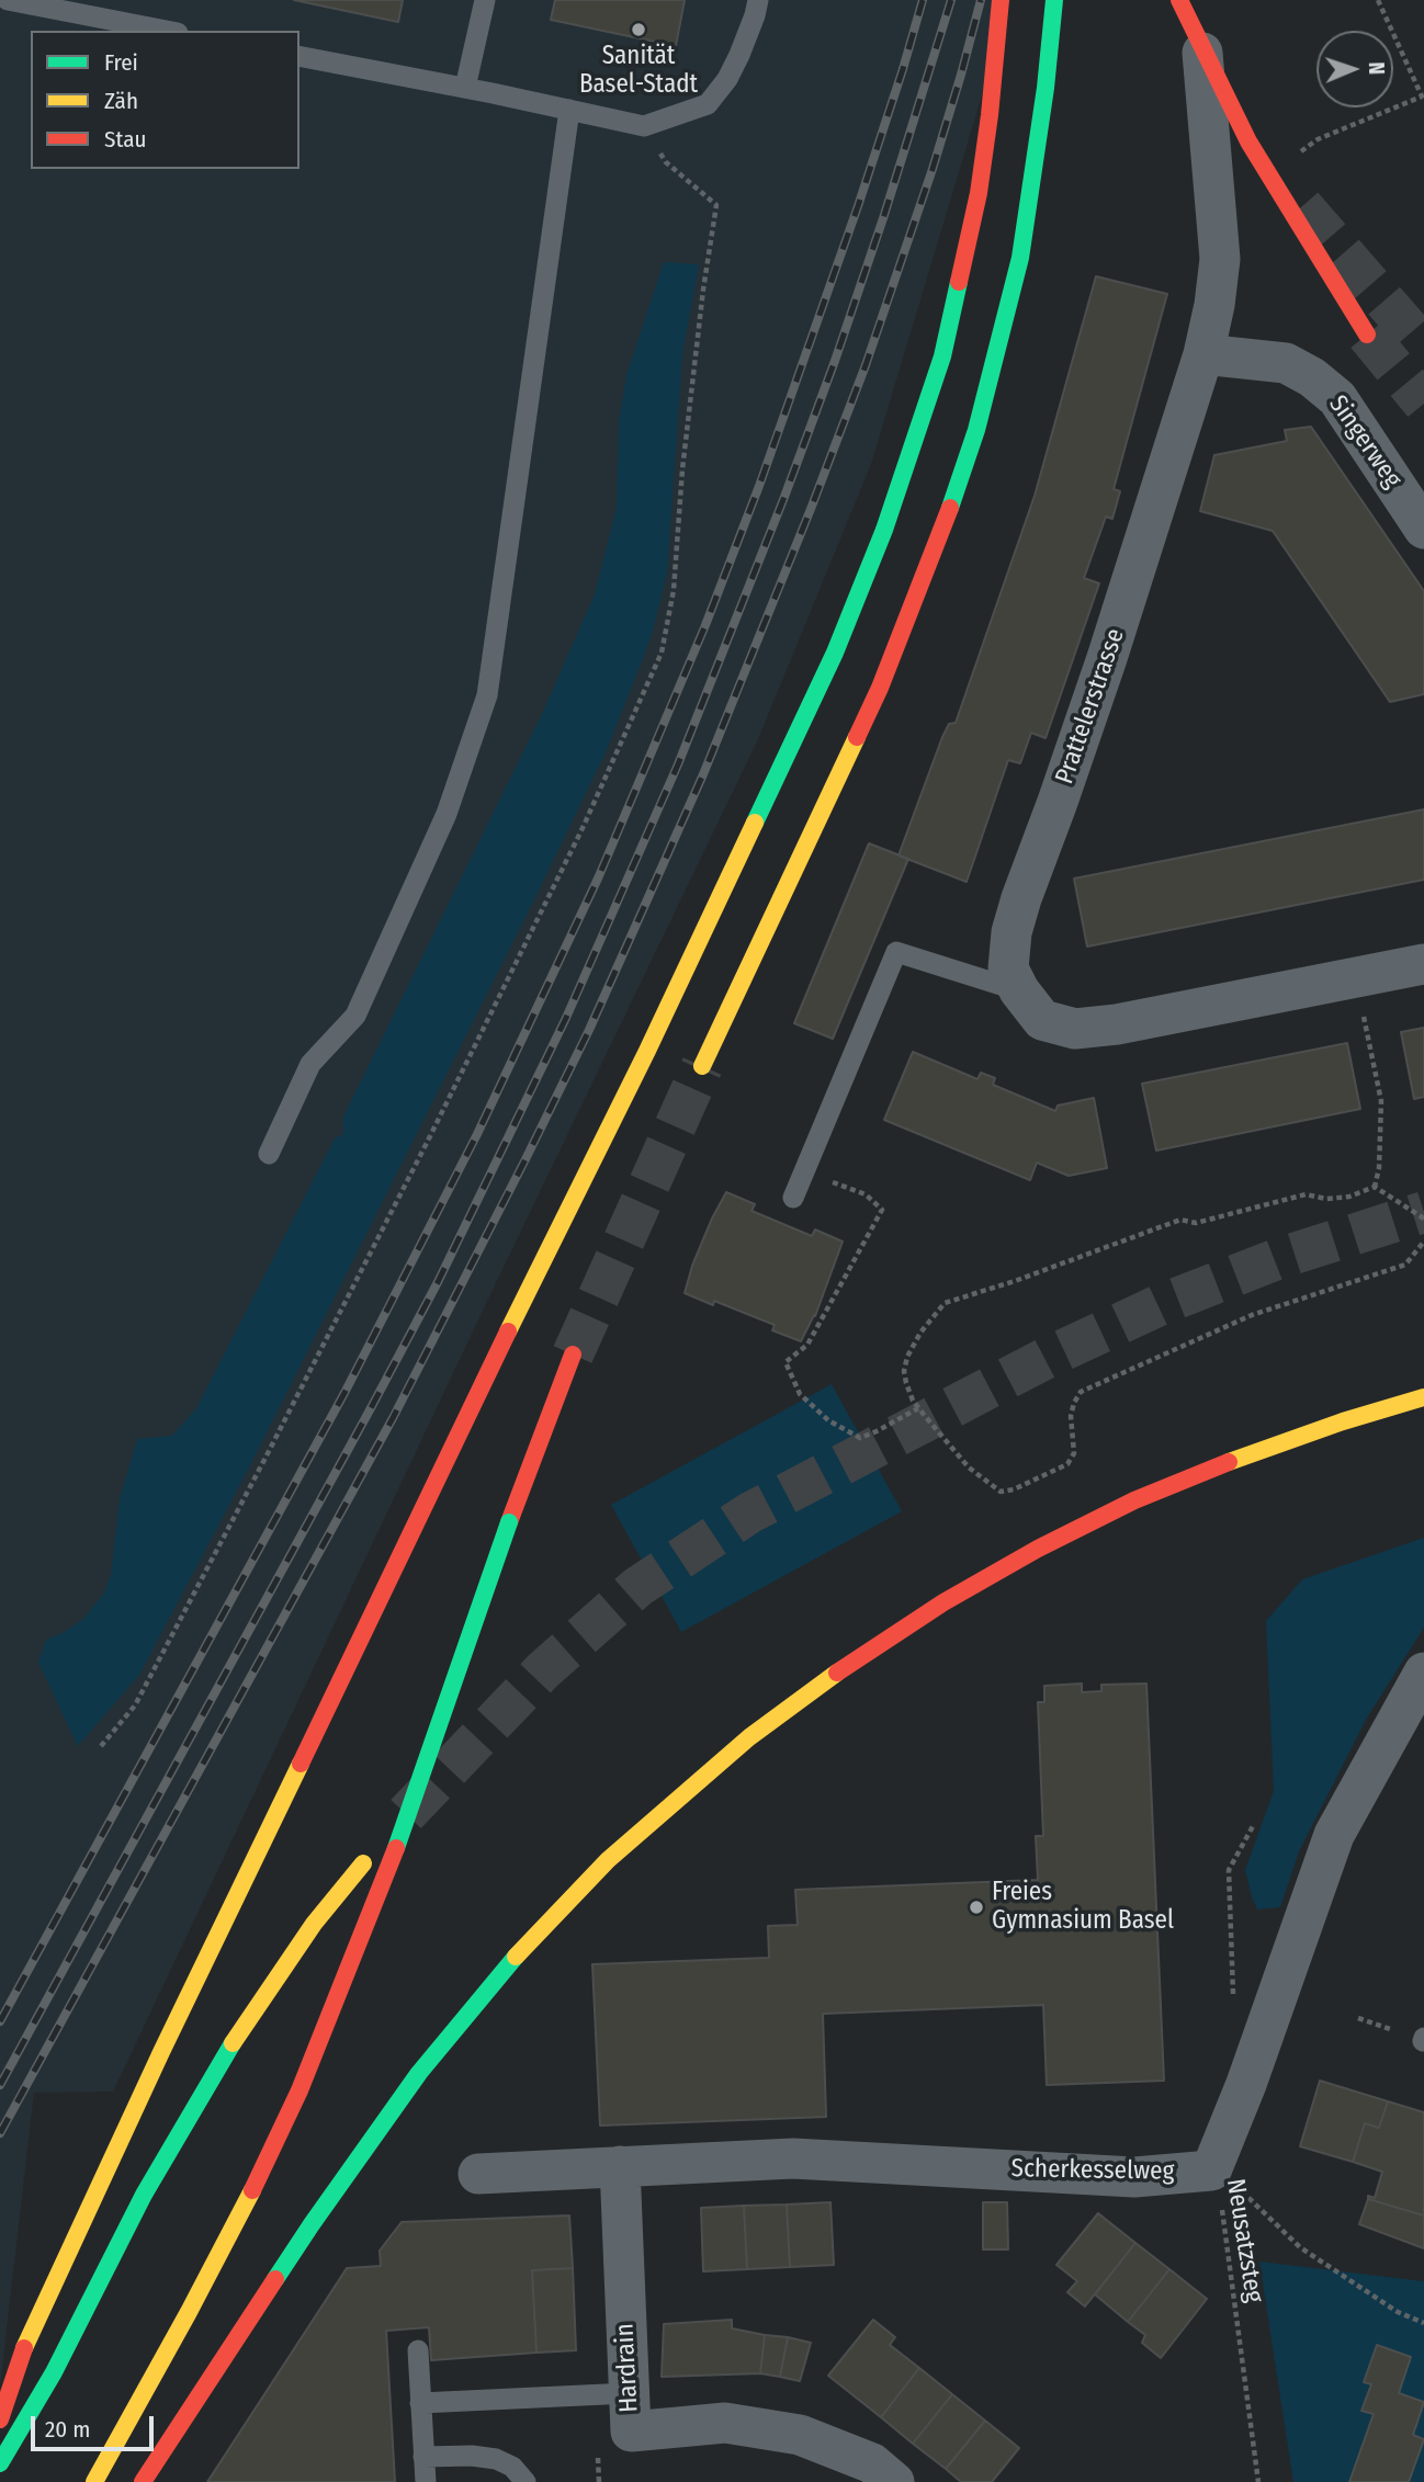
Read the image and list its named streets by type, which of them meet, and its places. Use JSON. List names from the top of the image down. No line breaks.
{"streets":{"street":["Singerweg","Prattelerstrasse","Scherkesselweg","Hardrain"],"path":["Neusatzsteg"]},"crossings":[["Singerweg","Prattelerstrasse"],["Scherkesselweg","Neusatzsteg"],["Scherkesselweg","Hardrain"]],"places":["Sanität Basel-Stadt","Freies Gymnasium Basel"],"legend":["Frei","Zäh","Stau"],"scale_bar":"20 m","north":"right"}
